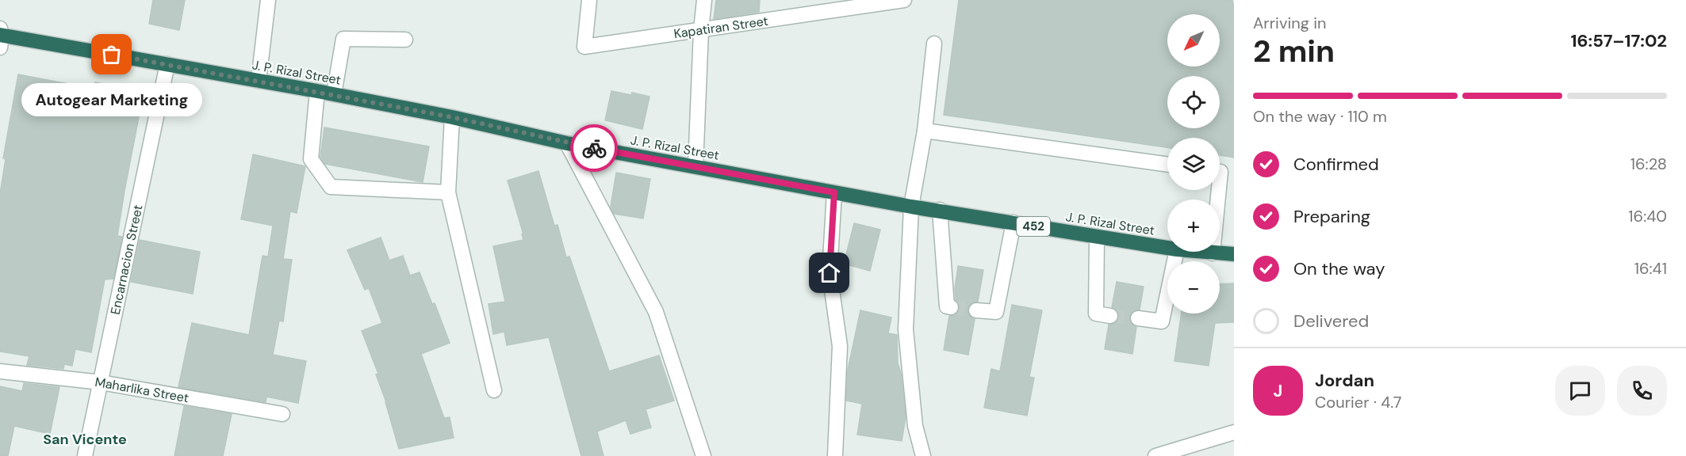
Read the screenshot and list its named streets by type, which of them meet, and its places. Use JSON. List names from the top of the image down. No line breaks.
{"streets":{"highway":["J. P. Rizal Street","452"],"street":["Kapatiran Street","Encarnacion Street","Maharlika Street"]},"crossings":[["J. P. Rizal Street","Encarnacion Street"],["Encarnacion Street","Maharlika Street"]],"districts":["San Vicente"],"places":["Autogear Marketing"],"north":"bottom left","page":{"heading":["2 min","Arriving in","16:57–17:02"],"panel":["Jordan","Courier · 4.7"],"map_buttons":["+","−"],"bar":"On the way · 110 m","bubble":"Autogear Marketing","list":[["Confirmed","16:28"],["Preparing","16:40"],["On the way","16:41"],"Delivered"],"round":"J"}}
